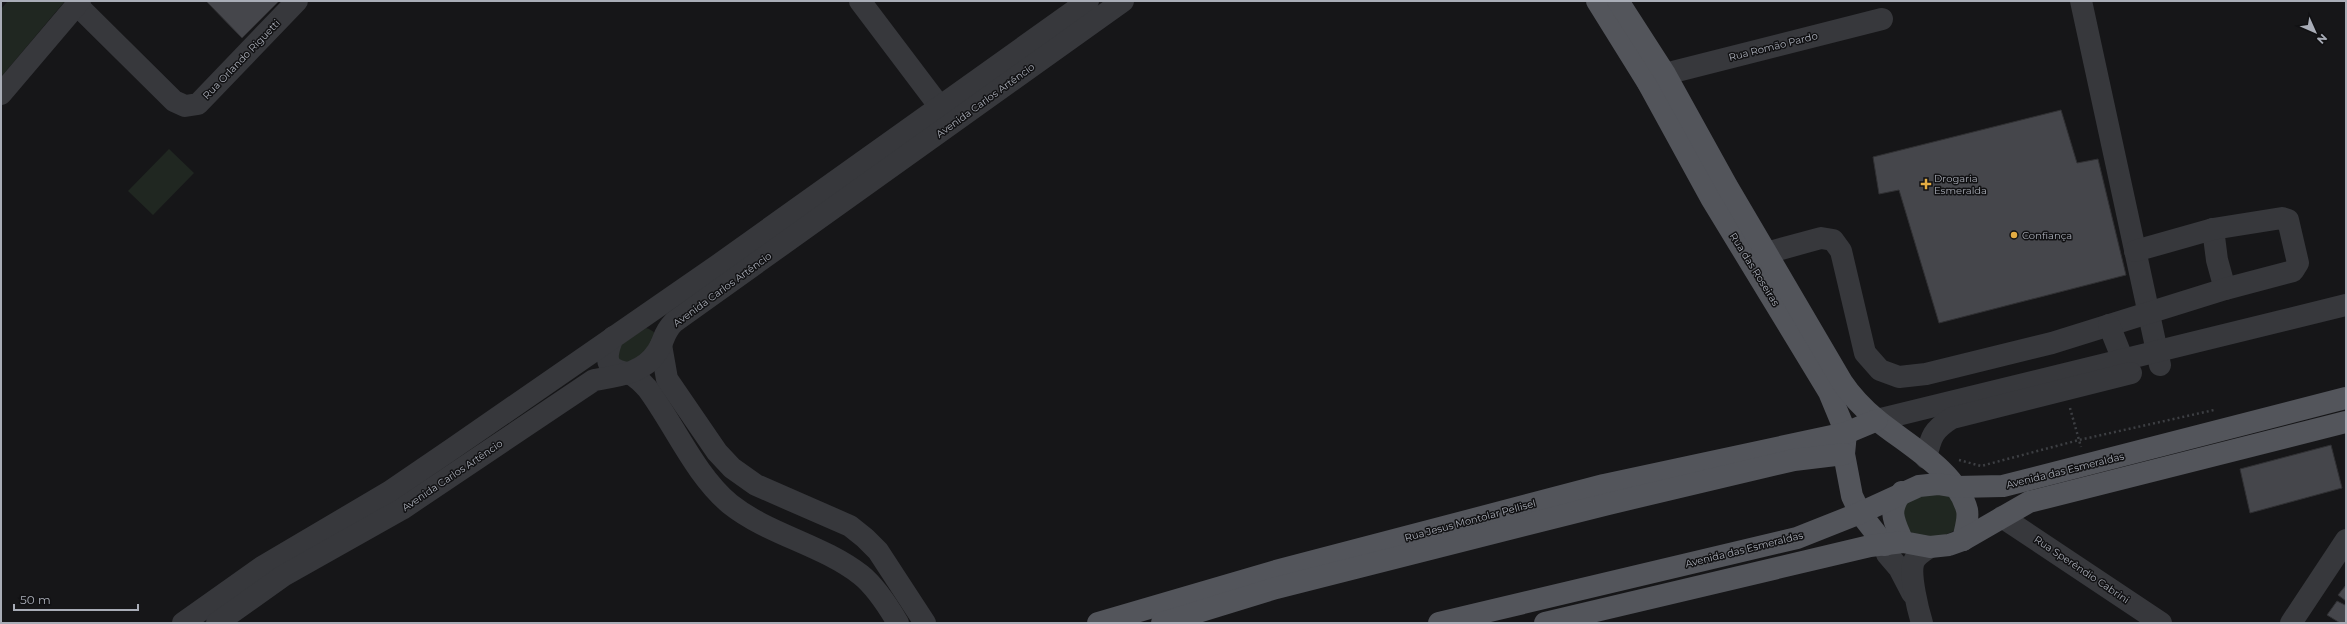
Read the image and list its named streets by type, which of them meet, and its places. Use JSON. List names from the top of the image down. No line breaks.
{"streets":{"main road":["Rua das Roseiras","Avenida das Esmeraldas","Rua Jesus Montolar Pellisel"],"street":["Rua Romão Pardo","Rua Orlando Riguetti","Avenida Carlos Artêncio","Rua Sperêndio Cabrini"]},"crossings":[["Rua Romão Pardo","Rua das Roseiras"],["Rua das Roseiras","Avenida das Esmeraldas"],["Rua das Roseiras","Rua Jesus Montolar Pellisel"]],"places":{"health":["Drogaria Esmeralda"],"other":["Confiança"]},"scale_bar":"50 m","north":"bottom right"}
